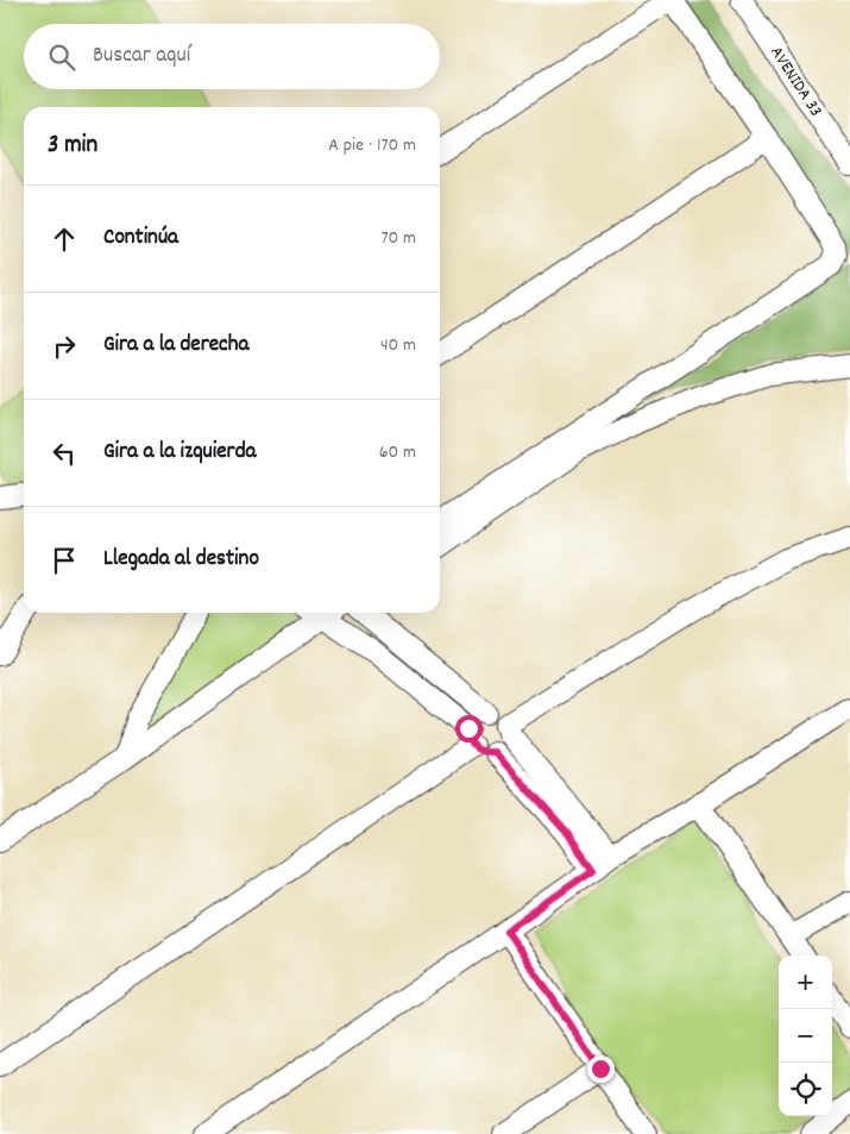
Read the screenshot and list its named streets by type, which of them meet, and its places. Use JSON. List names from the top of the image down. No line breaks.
{"streets":{"street":["AVENIDA 33"]},"page":{"search":"Buscar aquí","heading":["3 min","A pie · 170 m"],"list":[["Continúa","70 m"],["Gira a la derecha","40 m"],["Gira a la izquierda","60 m"],"Llegada al destino"],"map_buttons":["+","−"]}}
